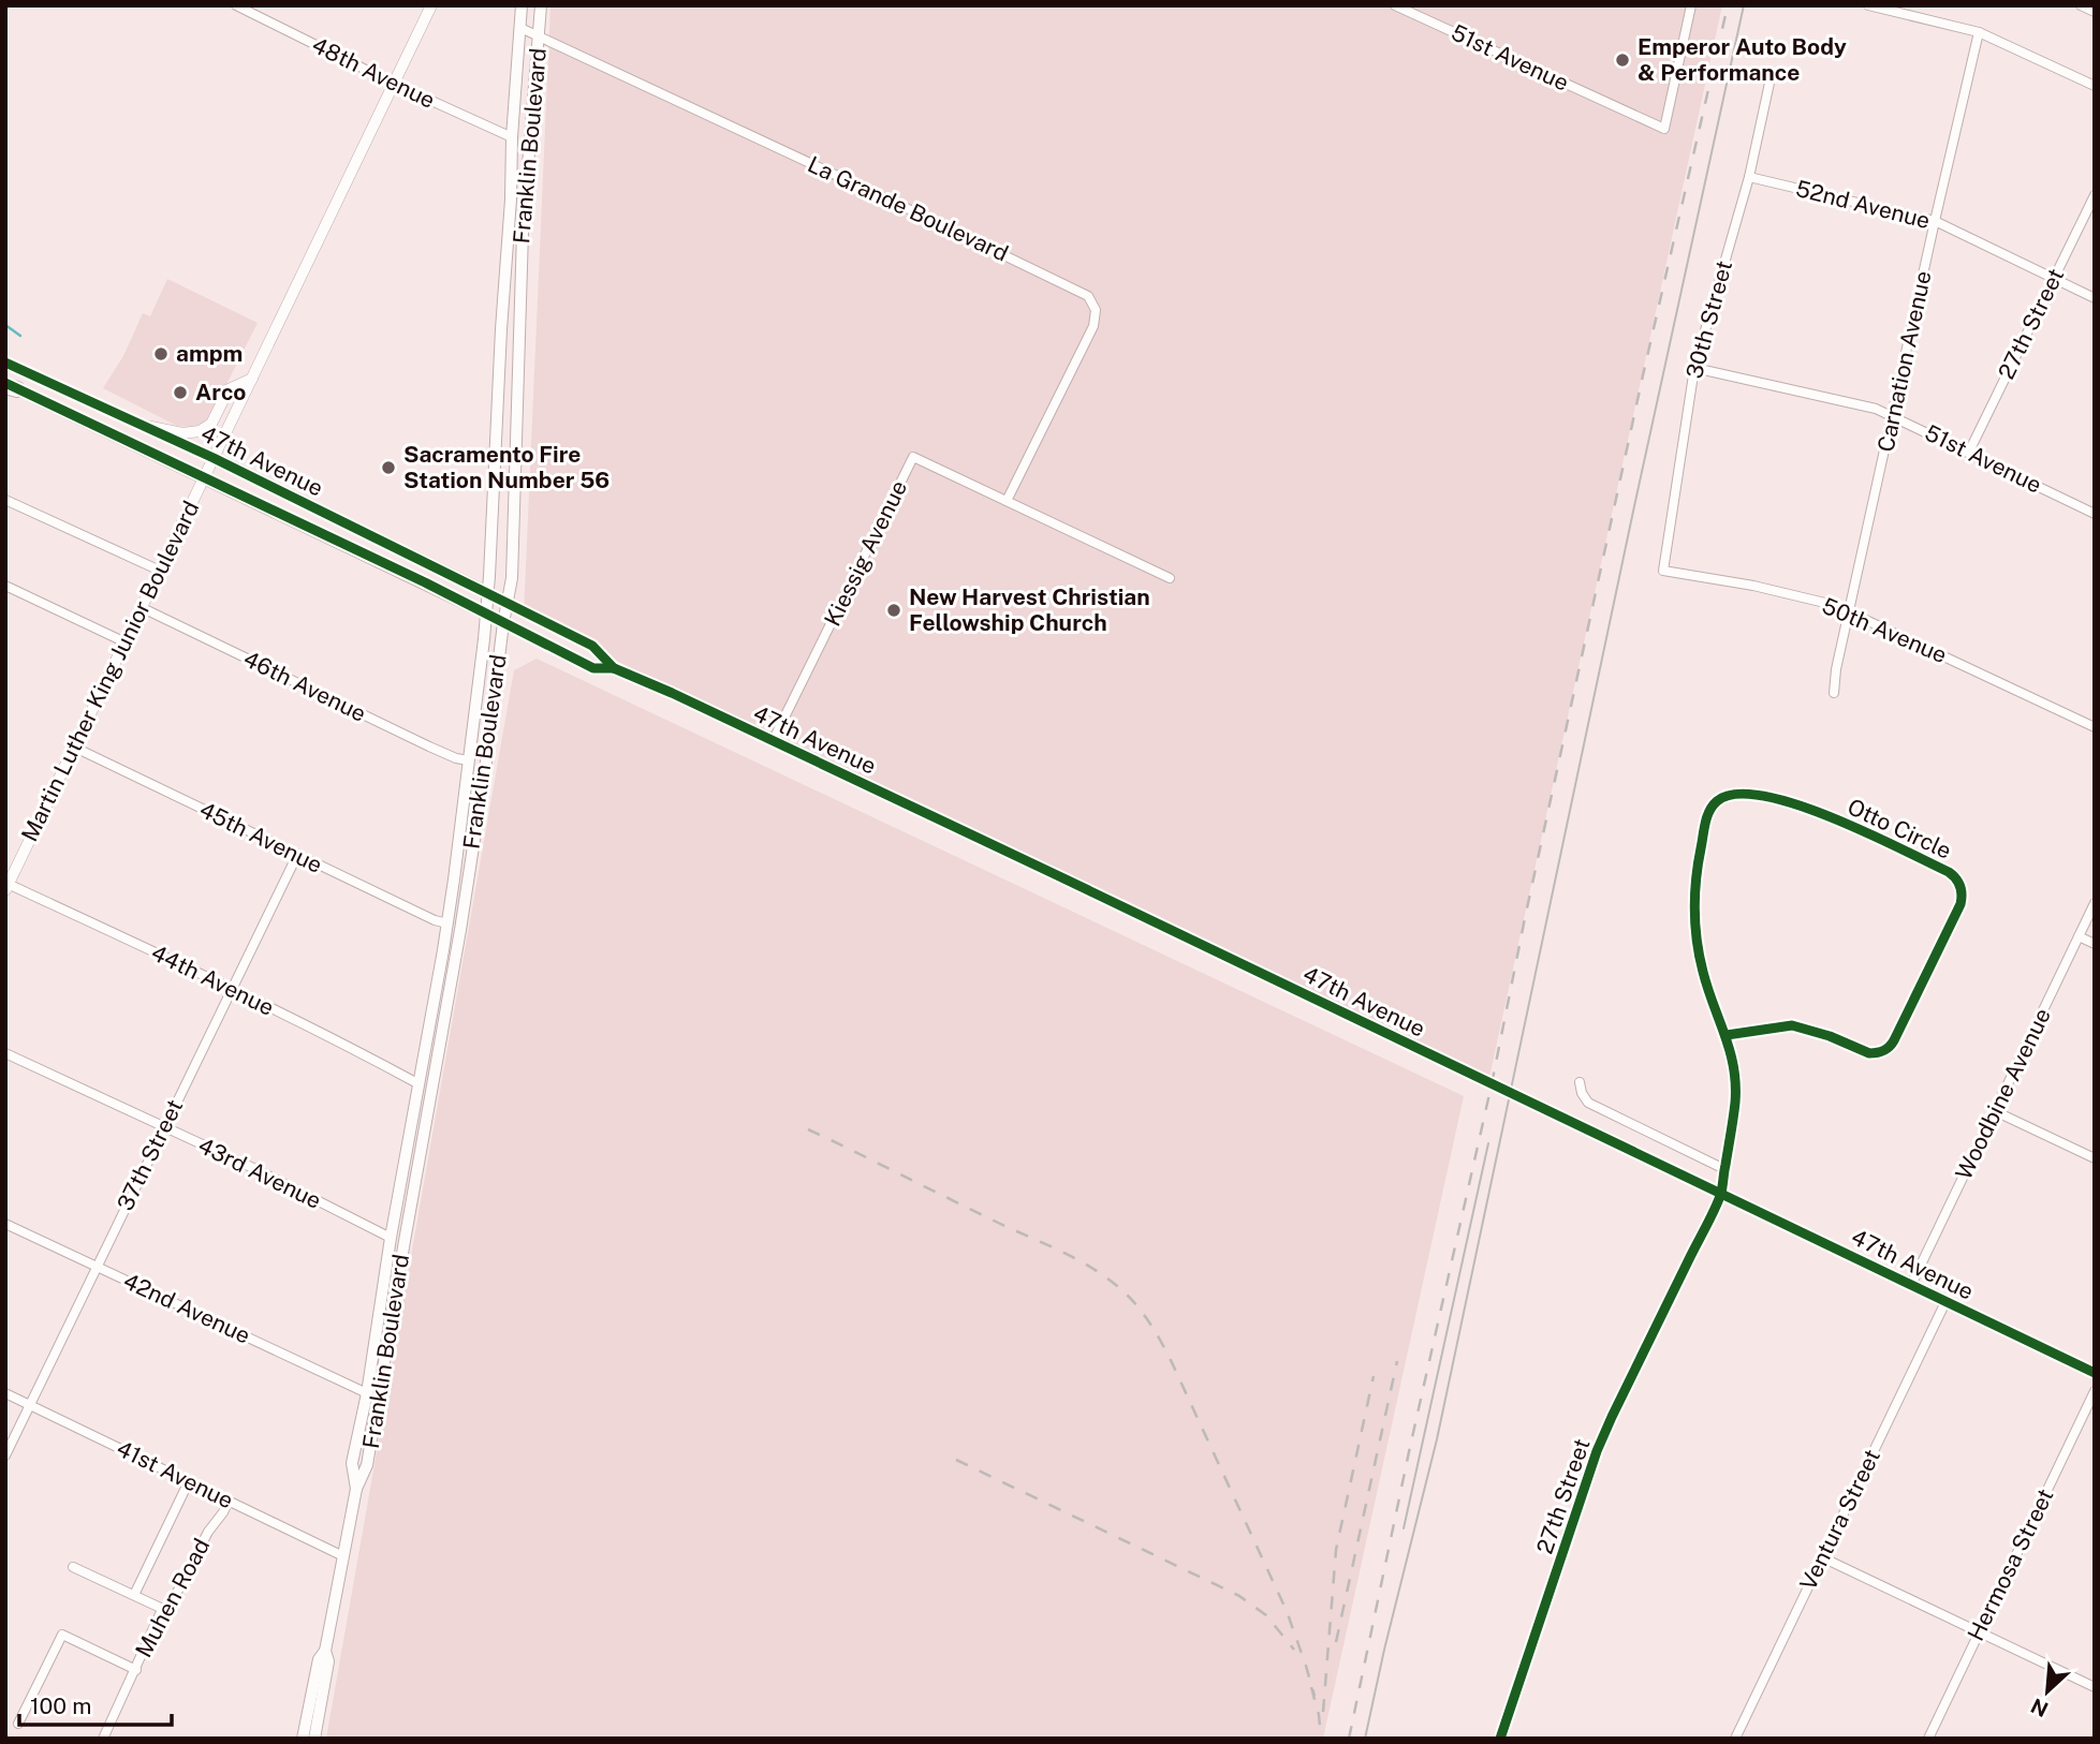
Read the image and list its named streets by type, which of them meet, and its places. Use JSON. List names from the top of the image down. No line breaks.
{"streets":{"main road":["Franklin Boulevard","47th Avenue"],"street":["51st Avenue","48th Avenue","52nd Avenue","La Grande Boulevard","30th Street","27th Street","Carnation Avenue","Kiessig Avenue","50th Avenue","Martin Luther King Junior Boulevard","46th Avenue","Otto Circle","45th Avenue","44th Avenue","Woodbine Avenue","37th Street","43rd Avenue","42nd Avenue","41st Avenue","Ventura Street","Hermosa Street","Muhen Road"]},"crossings":[["51st Avenue","30th Street"],["51st Avenue","27th Street"],["51st Avenue","Carnation Avenue"],["48th Avenue","Franklin Boulevard"],["48th Avenue","Martin Luther King Junior Boulevard"],["Franklin Boulevard","La Grande Boulevard"],["Franklin Boulevard","47th Avenue"],["Franklin Boulevard","46th Avenue"],["Franklin Boulevard","45th Avenue"],["Franklin Boulevard","44th Avenue"],["Franklin Boulevard","43rd Avenue"],["Franklin Boulevard","42nd Avenue"],["Franklin Boulevard","41st Avenue"],["52nd Avenue","30th Street"],["52nd Avenue","27th Street"],["52nd Avenue","Carnation Avenue"],["La Grande Boulevard","Kiessig Avenue"],["30th Street","50th Avenue"],["27th Street","47th Avenue"],["27th Street","Otto Circle"],["Carnation Avenue","50th Avenue"],["47th Avenue","Kiessig Avenue"],["47th Avenue","Martin Luther King Junior Boulevard"],["47th Avenue","Otto Circle"],["47th Avenue","Woodbine Avenue"],["47th Avenue","Ventura Street"],["Martin Luther King Junior Boulevard","46th Avenue"],["Martin Luther King Junior Boulevard","45th Avenue"],["Martin Luther King Junior Boulevard","44th Avenue"],["45th Avenue","37th Street"],["44th Avenue","37th Street"],["37th Street","43rd Avenue"],["37th Street","42nd Avenue"],["37th Street","41st Avenue"],["41st Avenue","Muhen Road"]],"places":["Emperor Auto Body & Performance","ampm","Arco","Sacramento Fire Station Number 56","New Harvest Christian Fellowship Church"],"scale_bar":"100 m","north":"bottom left"}
